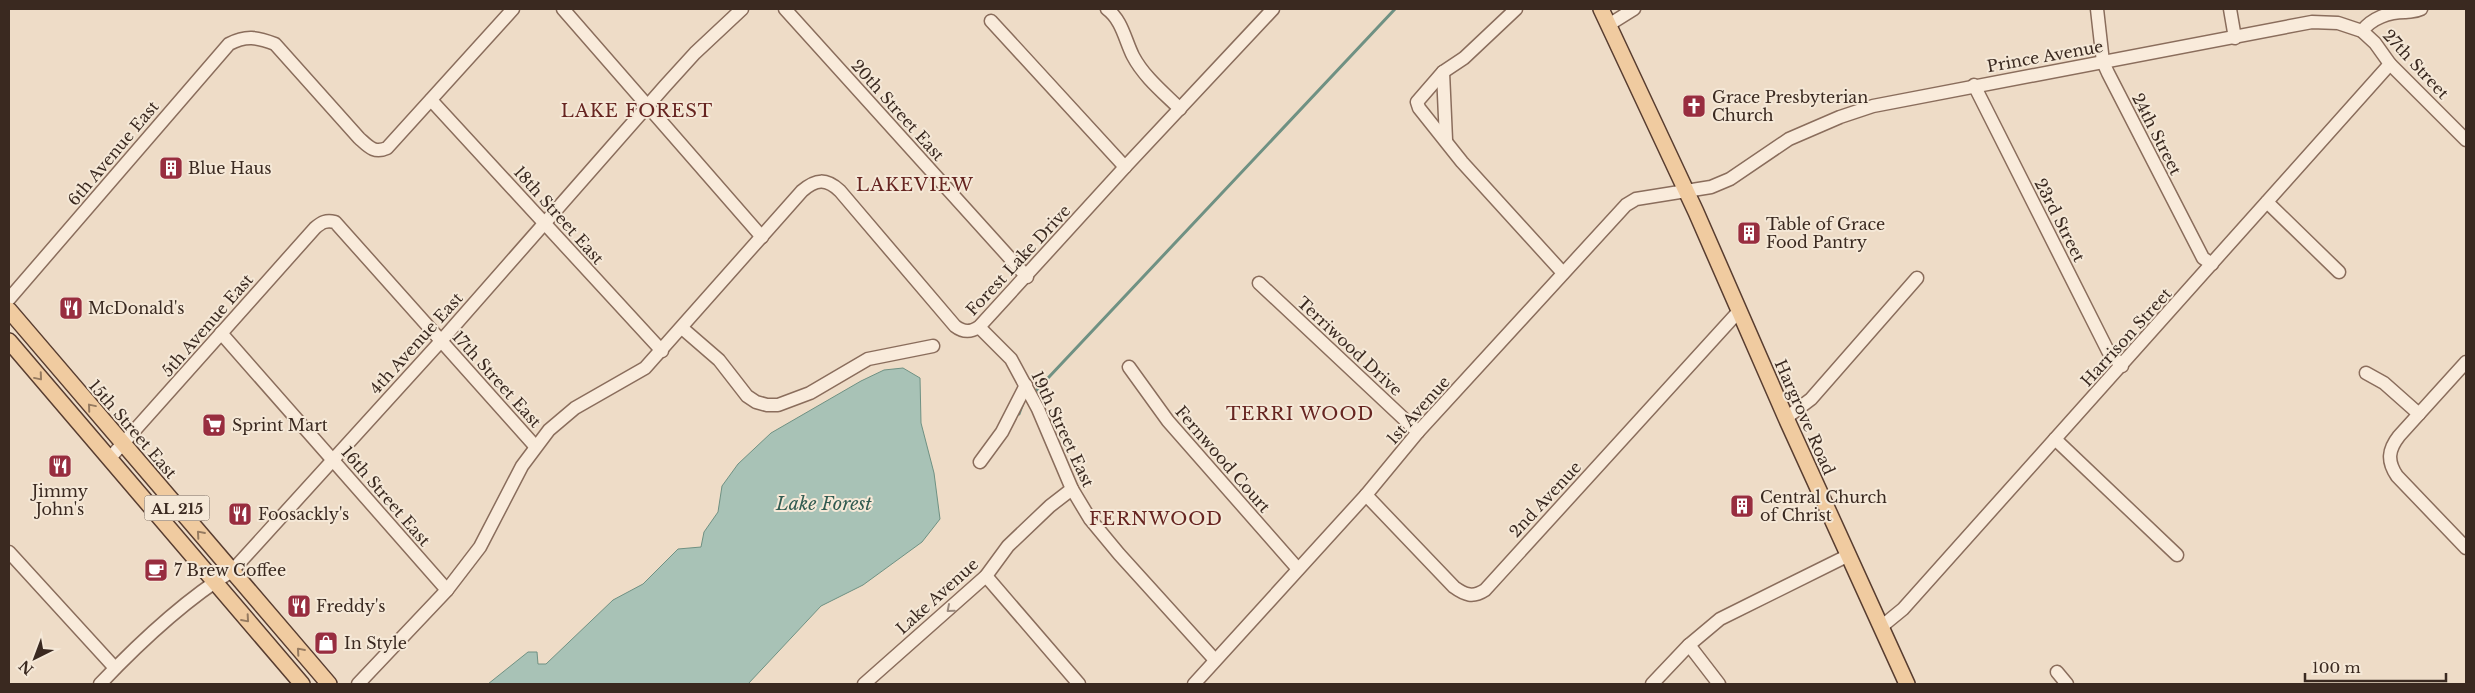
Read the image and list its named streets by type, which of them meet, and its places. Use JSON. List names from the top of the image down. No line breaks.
{"streets":{"main road":["Hargrove Road","15th Street East","AL 215"],"street":["Prince Avenue","27th Street","20th Street East","24th Street","6th Avenue East","18th Street East","23rd Street","Forest Lake Drive","5th Avenue East","Harrison Street","4th Avenue East","Terriwood Drive","17th Street East","1st Avenue","19th Street East","Fernwood Court","16th Street East","2nd Avenue","Lake Avenue"]},"crossings":[["Prince Avenue","27th Street"],["Prince Avenue","24th Street"],["Prince Avenue","23rd Street"],["Prince Avenue","1st Avenue"],["Prince Avenue","Hargrove Road"],["27th Street","Harrison Street"],["20th Street East","Forest Lake Drive"],["24th Street","Harrison Street"],["6th Avenue East","18th Street East"],["18th Street East","Forest Lake Drive"],["18th Street East","4th Avenue East"],["23rd Street","Harrison Street"],["Forest Lake Drive","17th Street East"],["Forest Lake Drive","19th Street East"],["Forest Lake Drive","16th Street East"],["5th Avenue East","17th Street East"],["5th Avenue East","15th Street East"],["5th Avenue East","16th Street East"],["5th Avenue East","AL 215"],["Harrison Street","Hargrove Road"],["4th Avenue East","17th Street East"],["4th Avenue East","15th Street East"],["4th Avenue East","16th Street East"],["4th Avenue East","AL 215"],["Terriwood Drive","1st Avenue"],["1st Avenue","Hargrove Road"],["1st Avenue","19th Street East"],["1st Avenue","Fernwood Court"],["1st Avenue","2nd Avenue"],["Hargrove Road","2nd Avenue"],["19th Street East","Lake Avenue"]],"one_way":["Lake Avenue"],"districts":["LAKE FOREST","LAKEVIEW","TERRI WOOD","FERNWOOD"],"water":["Lake Forest"],"places":{"church":["Grace Presbyterian Church"],"building":["Blue Haus","Table of Grace Food Pantry","Central Church of Christ"],"restaurant":["McDonald's","Jimmy John's","Foosackly's","Freddy's"],"supermarket":["Sprint Mart"],"cafe":["7 Brew Coffee"],"shop":["In Style"]},"scale_bar":"100 m","north":"bottom left"}
